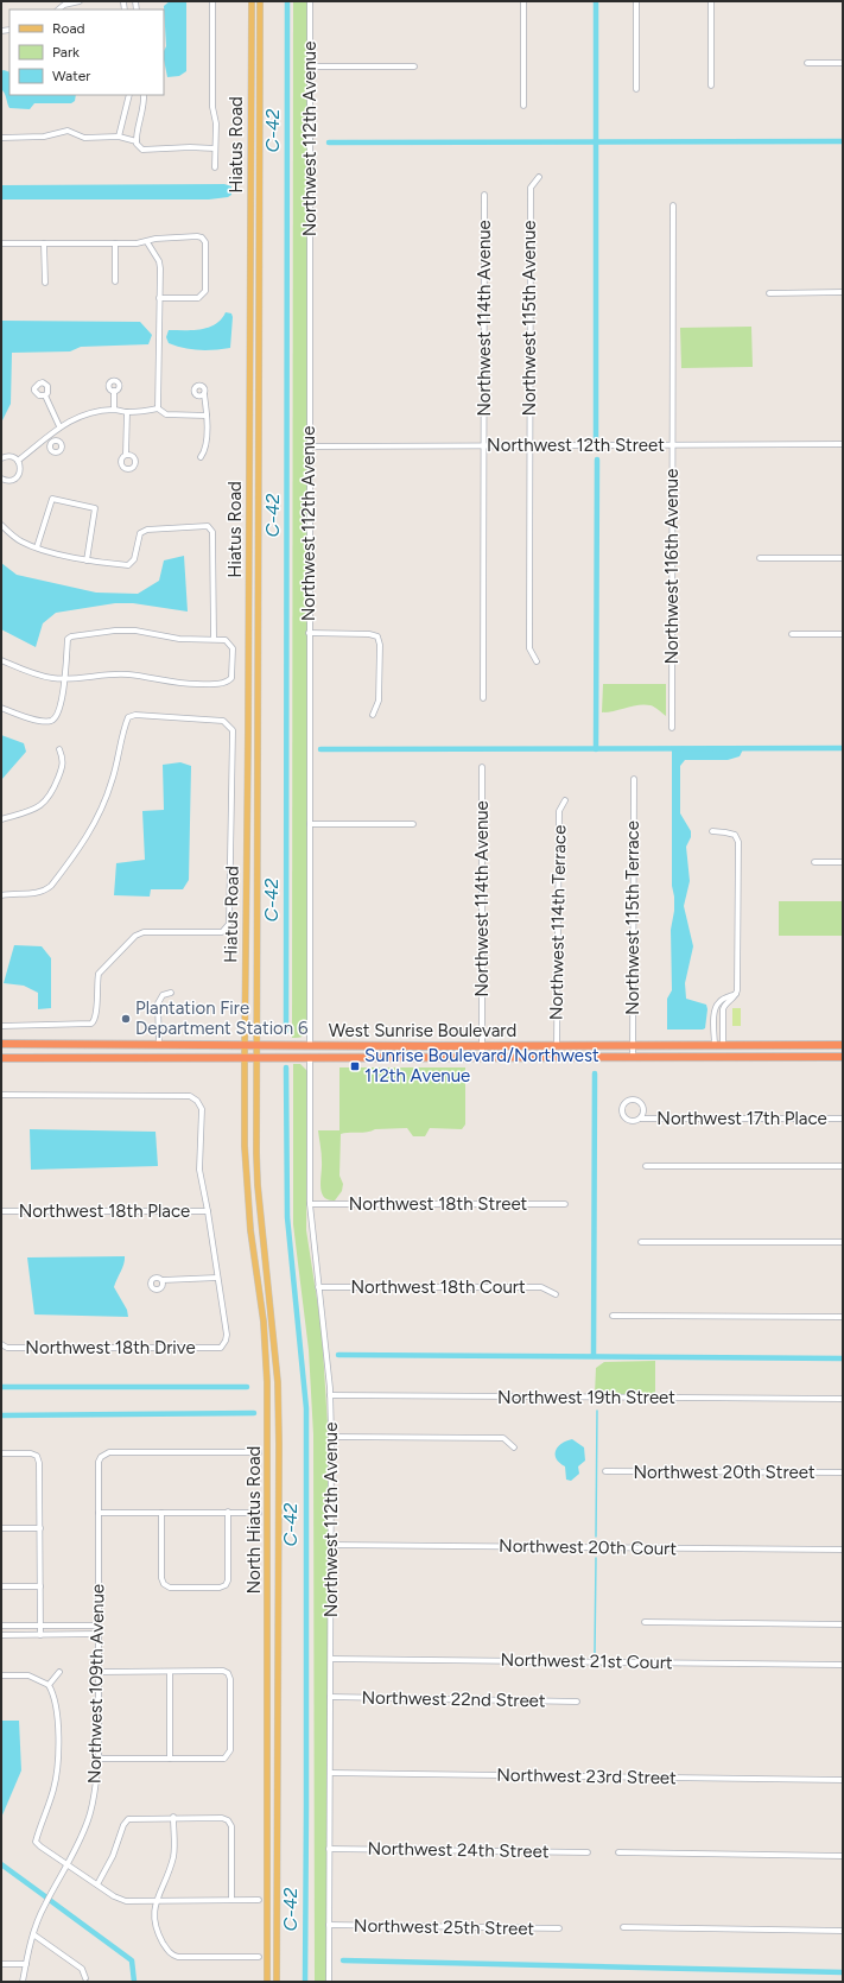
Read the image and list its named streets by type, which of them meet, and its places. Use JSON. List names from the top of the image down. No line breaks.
{"streets":{"highway":["West Sunrise Boulevard"],"main road":["Hiatus Road","North Hiatus Road"],"street":["Northwest 112th Avenue","Northwest 114th Avenue","Northwest 115th Avenue","Northwest 12th Street","Northwest 116th Avenue","Northwest 115th Terrace","Northwest 114th Terrace","Northwest 17th Place","Northwest 18th Street","Northwest 18th Place","Northwest 18th Court","Northwest 18th Drive","Northwest 19th Street","Northwest 20th Street","Northwest 20th Court","Northwest 21st Court","Northwest 109th Avenue","Northwest 22nd Street","Northwest 23rd Street","Northwest 24th Street","Northwest 25th Street"]},"crossings":[["Northwest 112th Avenue","Northwest 12th Street"],["Northwest 112th Avenue","West Sunrise Boulevard"],["Northwest 112th Avenue","Northwest 18th Street"],["Northwest 112th Avenue","Northwest 18th Court"],["Northwest 112th Avenue","Northwest 19th Street"],["Northwest 112th Avenue","Northwest 20th Court"],["Northwest 112th Avenue","Northwest 21st Court"],["Northwest 112th Avenue","Northwest 22nd Street"],["Northwest 112th Avenue","Northwest 23rd Street"],["Northwest 112th Avenue","Northwest 24th Street"],["Northwest 112th Avenue","Northwest 25th Street"],["Hiatus Road","West Sunrise Boulevard"],["Hiatus Road","North Hiatus Road"],["Northwest 114th Avenue","Northwest 12th Street"],["Northwest 114th Avenue","West Sunrise Boulevard"],["Northwest 115th Avenue","Northwest 12th Street"],["Northwest 12th Street","Northwest 116th Avenue"],["Northwest 115th Terrace","West Sunrise Boulevard"],["Northwest 114th Terrace","West Sunrise Boulevard"],["West Sunrise Boulevard","North Hiatus Road"]],"water":["C-42"],"places":{"other":["Plantation Fire Department Station 6"],"transit":["Sunrise Boulevard/Northwest 112th Avenue"]},"legend":["Road","Park","Water"]}
